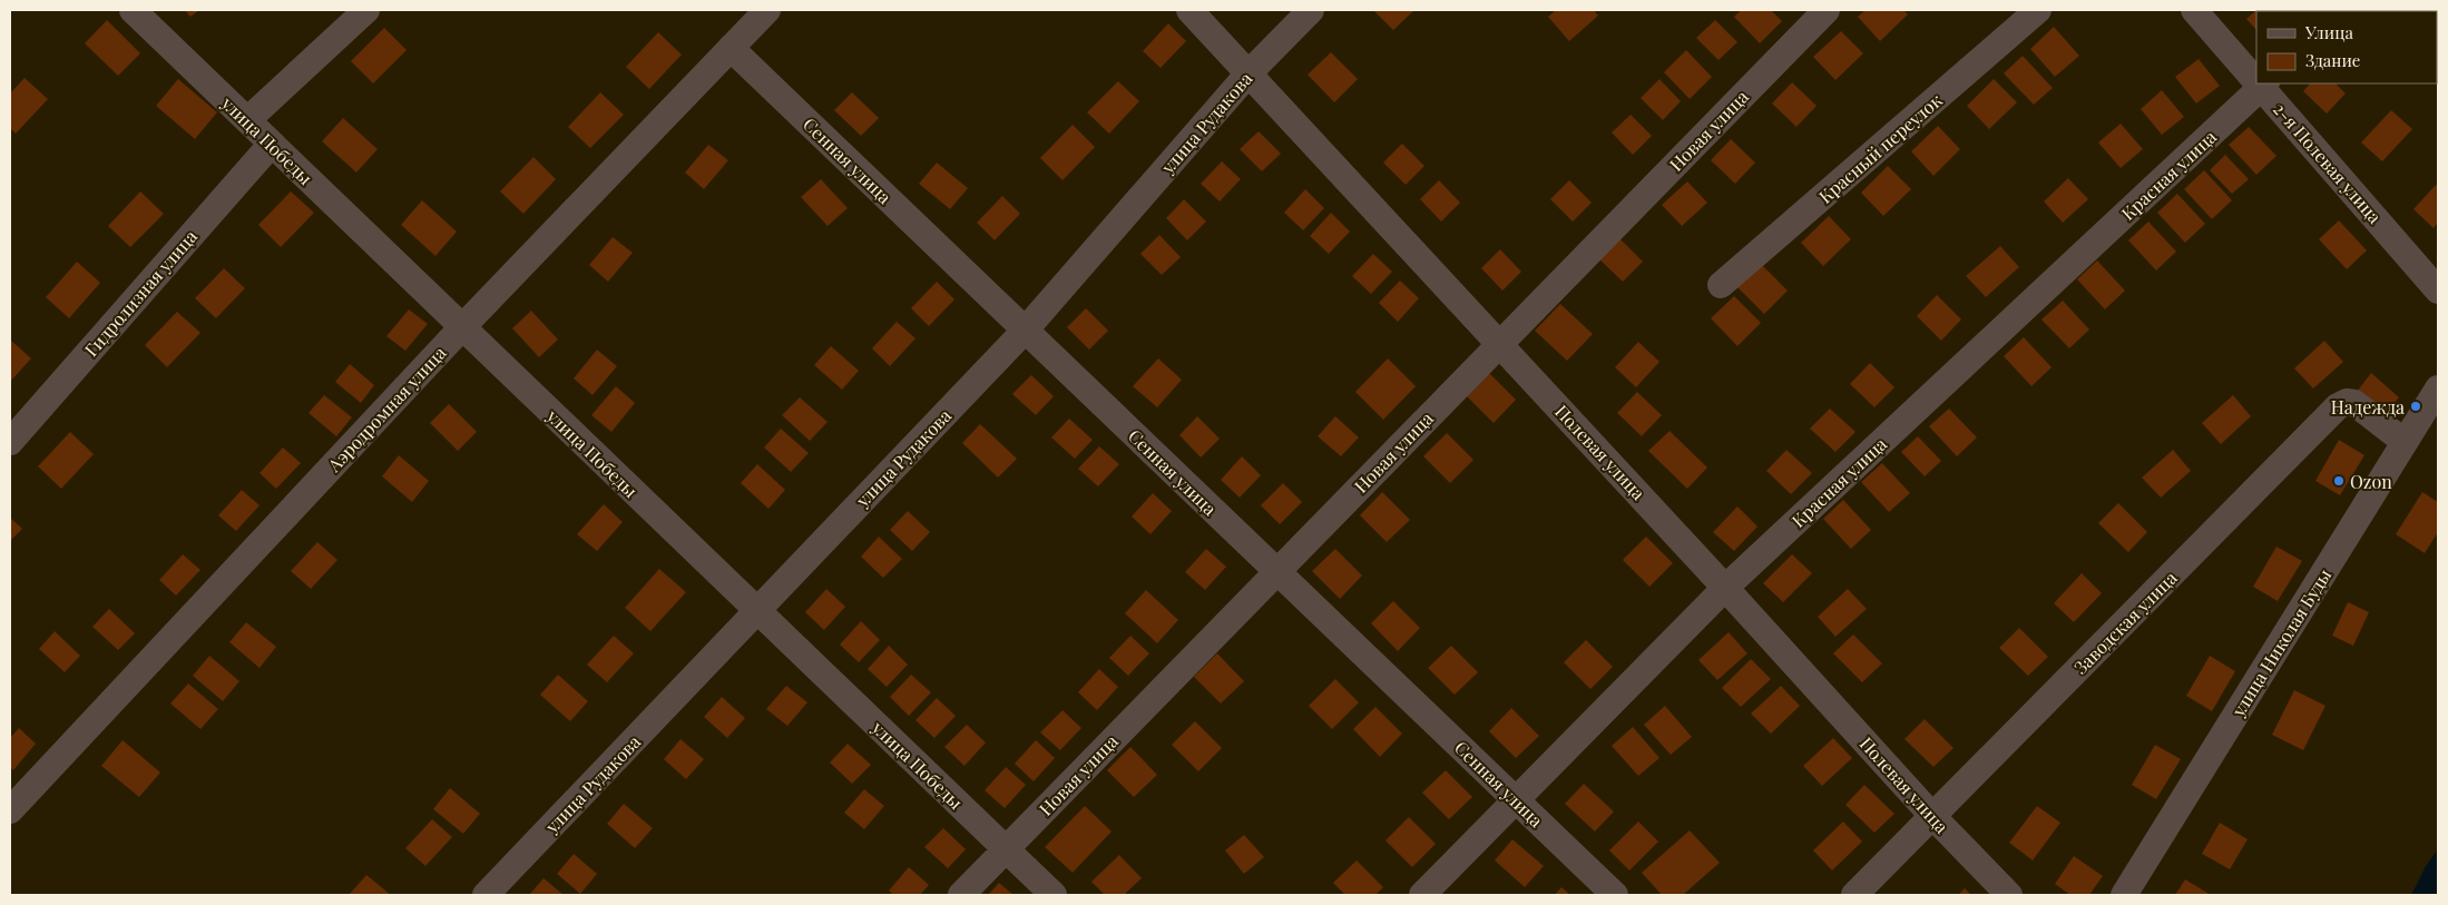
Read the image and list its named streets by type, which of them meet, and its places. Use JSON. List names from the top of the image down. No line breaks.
{"streets":{"street":["улица Рудакова","Новая улица","улица Победы","Красный переулок","Сенная улица","2-я Полевая улица","Красная улица","Гидролизная улица","Аэродромная улица","Полевая улица","Заводская улица","улица Николая Буды"]},"crossings":[["улица Рудакова","улица Победы"],["улица Рудакова","Сенная улица"],["улица Рудакова","Полевая улица"],["Новая улица","улица Победы"],["Новая улица","Сенная улица"],["Новая улица","Полевая улица"],["улица Победы","Гидролизная улица"],["улица Победы","Аэродромная улица"],["Сенная улица","Красная улица"],["Сенная улица","Аэродромная улица"],["2-я Полевая улица","Красная улица"],["Красная улица","Полевая улица"],["Полевая улица","Заводская улица"],["Заводская улица","улица Николая Буды"]],"places":["Надежда","Ozon"],"legend":["Улица","Здание"]}
